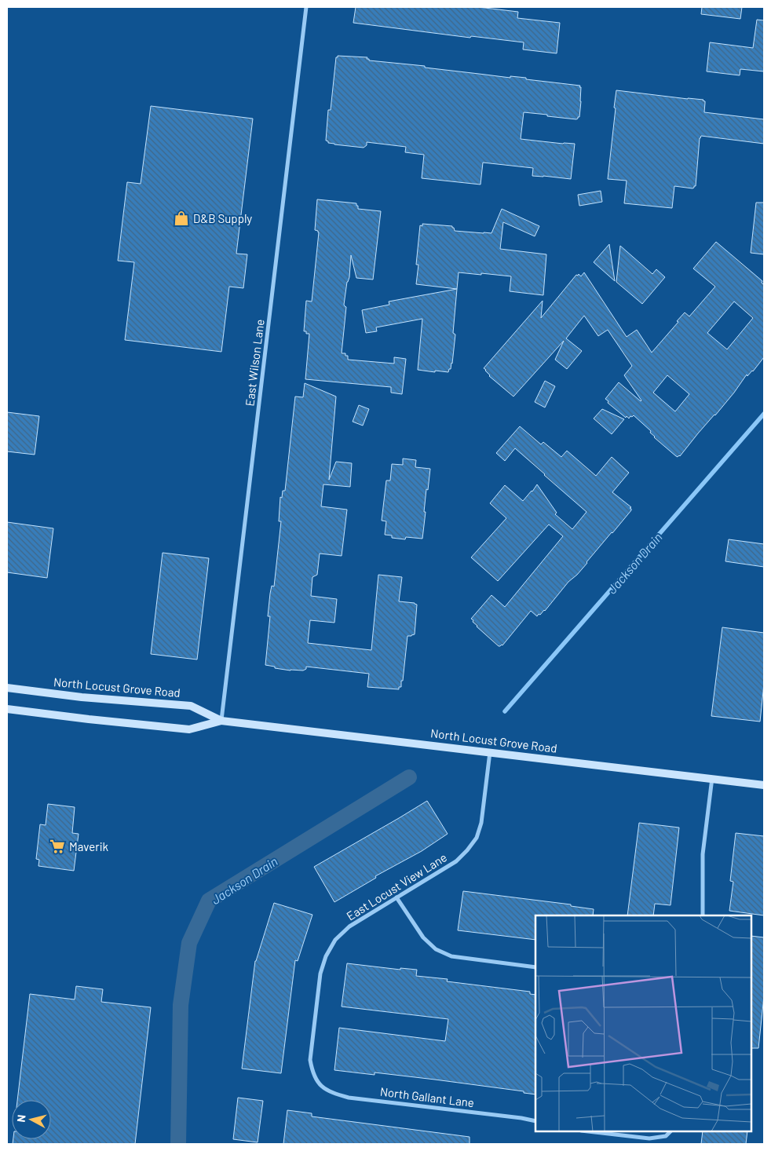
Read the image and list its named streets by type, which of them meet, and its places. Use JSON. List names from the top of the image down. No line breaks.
{"streets":{"main road":["North Locust Grove Road"],"street":["East Wilson Lane","East Locust View Lane","North Gallant Lane"]},"crossings":[["East Wilson Lane","North Locust Grove Road"],["North Locust Grove Road","East Locust View Lane"],["East Locust View Lane","North Gallant Lane"]],"water":["Jackson Drain"],"places":{"shop":["D&B Supply"],"supermarket":["Maverik"]},"north":"left"}
